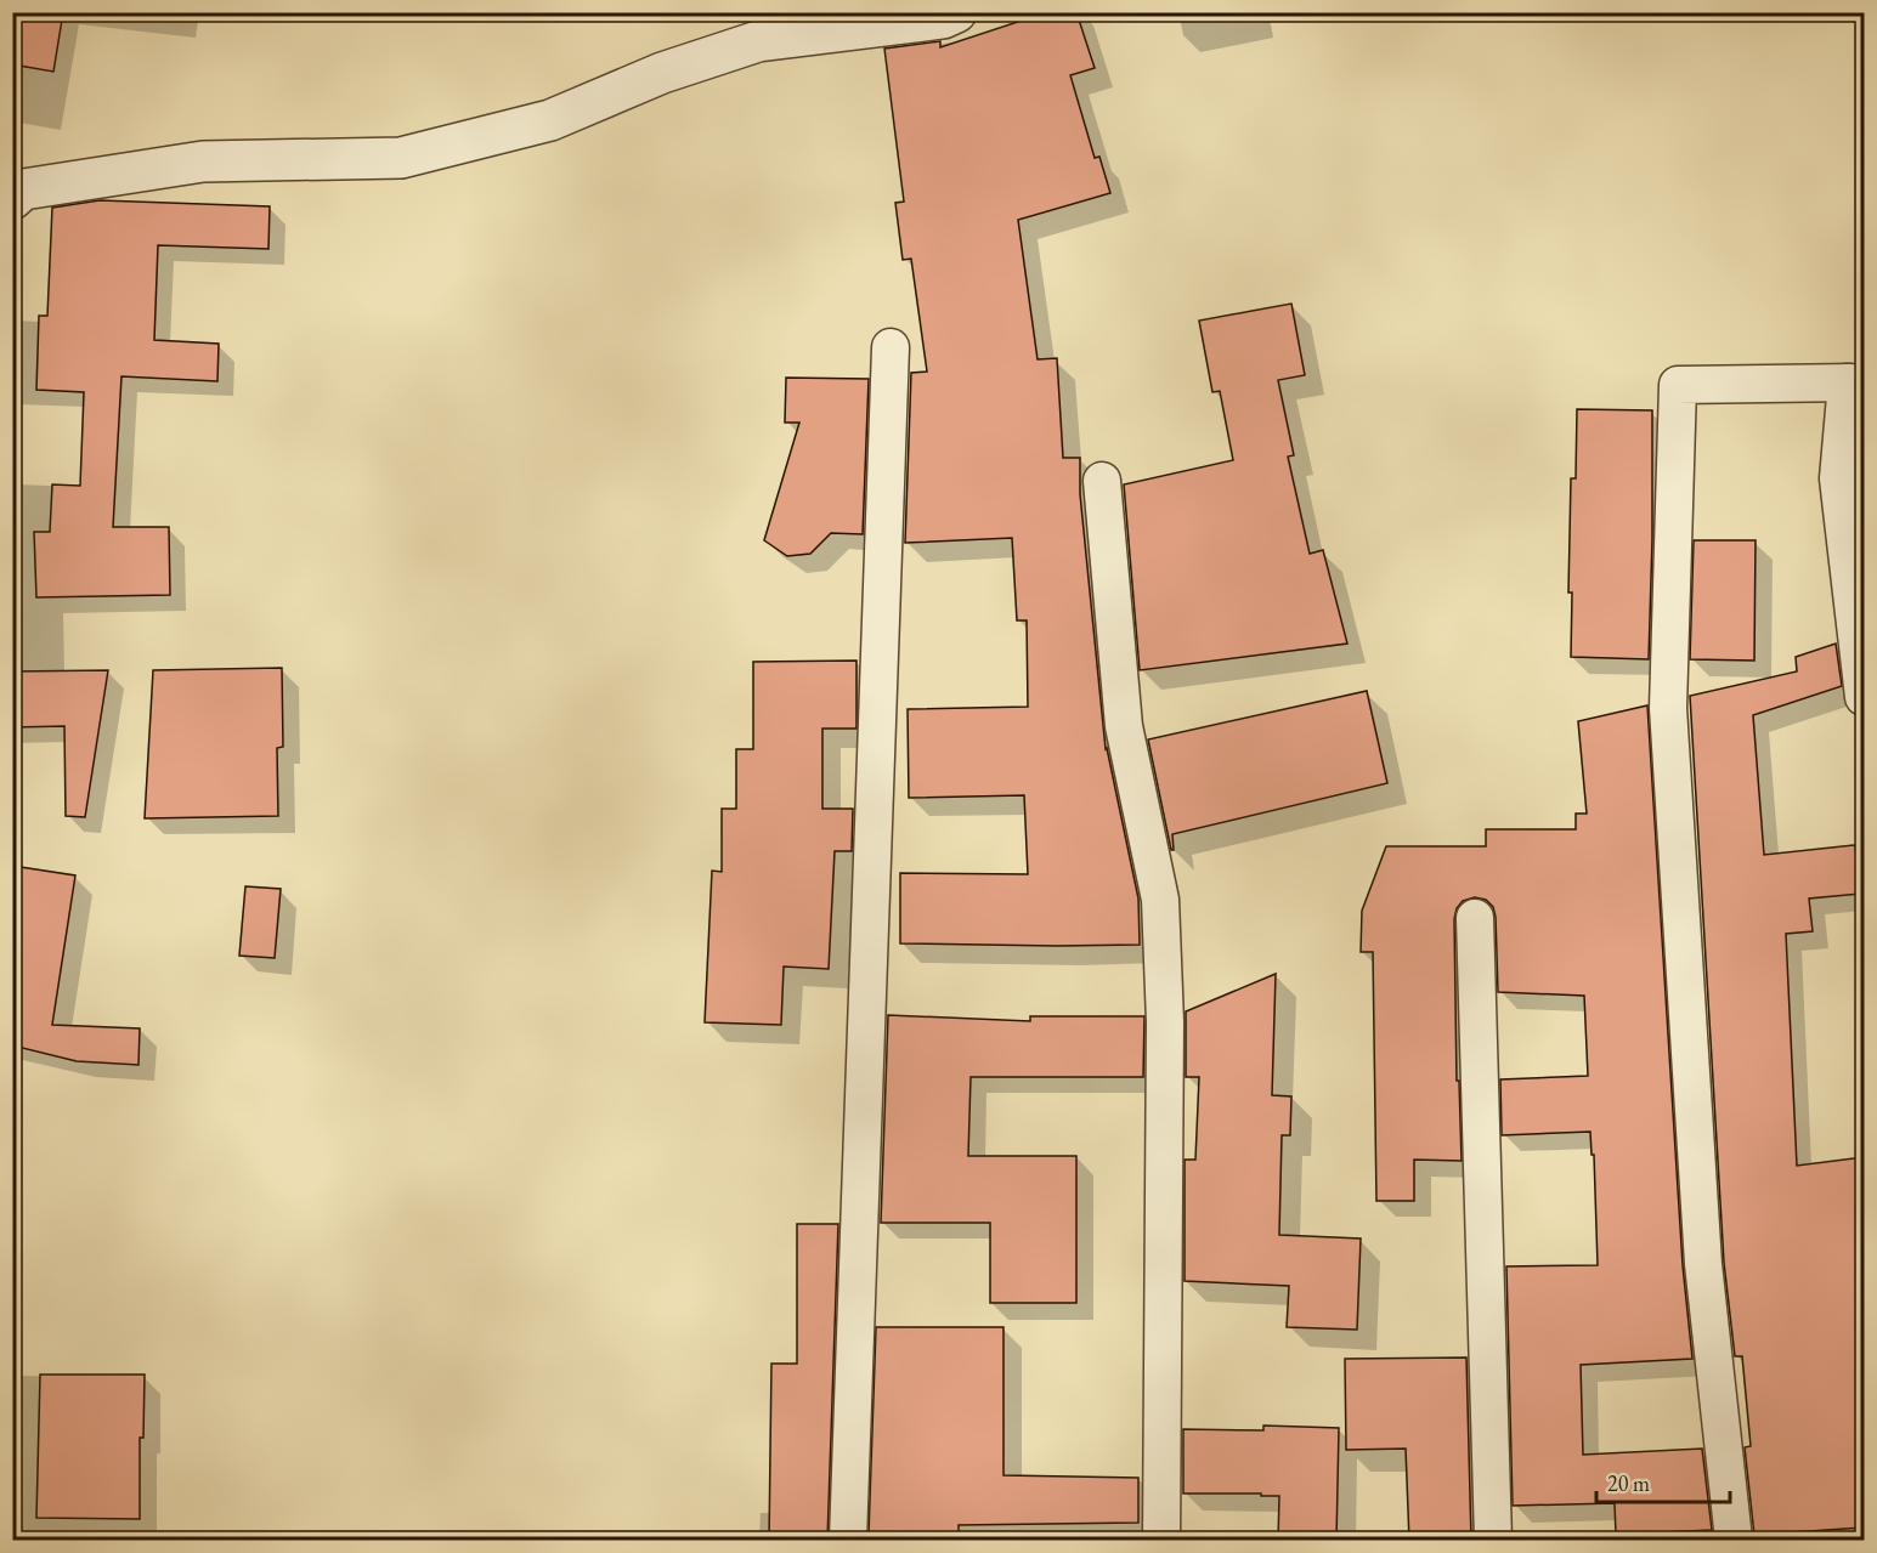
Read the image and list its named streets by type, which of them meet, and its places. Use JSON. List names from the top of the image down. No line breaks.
{"scale_bar":"20 m"}
